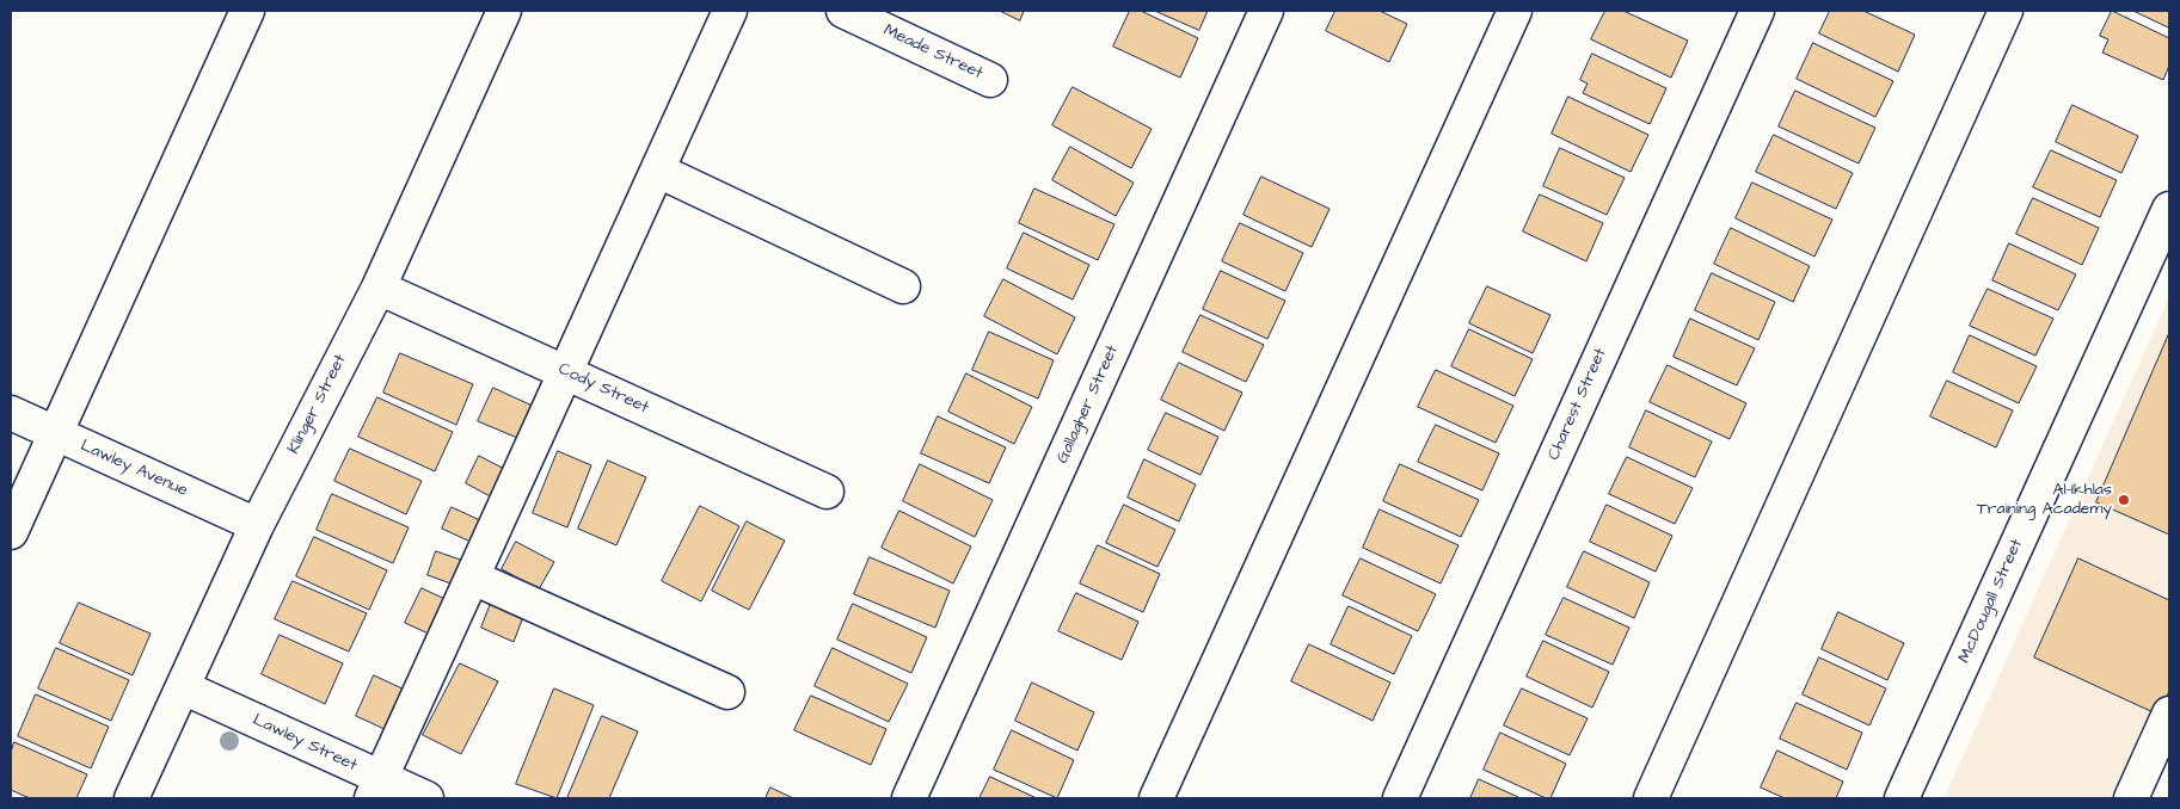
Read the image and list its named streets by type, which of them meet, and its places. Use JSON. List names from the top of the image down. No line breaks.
{"streets":{"street":["Meade Street","Cody Street","Klinger Street","Gallagher Street","Charest Street","Lawley Avenue","McDougall Street","Lawley Street"]},"crossings":[["Cody Street","Klinger Street"],["Klinger Street","Lawley Avenue"],["Klinger Street","Lawley Street"]],"places":["Al-Ikhlas Training Academy"]}
